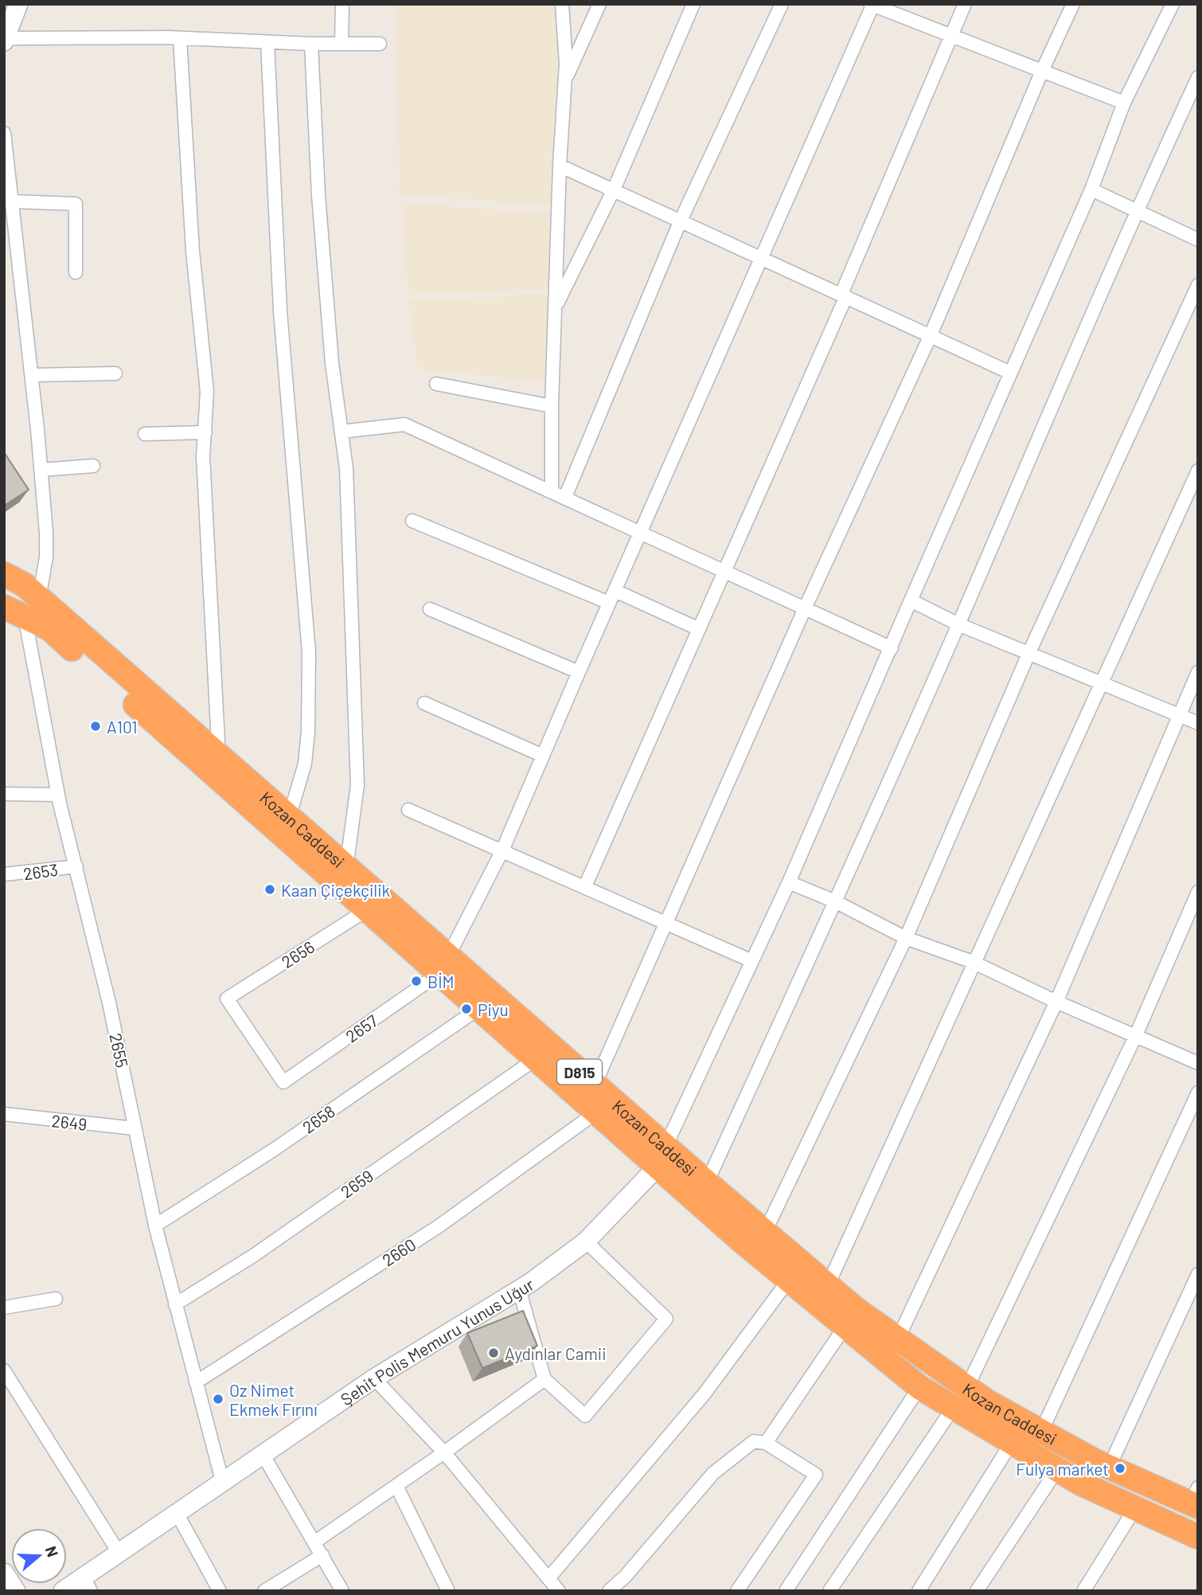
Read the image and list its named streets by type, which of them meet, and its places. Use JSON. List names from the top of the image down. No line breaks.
{"streets":{"highway":["Kozan Caddesi","D815"],"main road":["Şehit Polis Memuru Yunus Uğur"],"street":["2653","2656","2657","2655","2658","2649","2659","2660"]},"crossings":[["Kozan Caddesi","2656"],["Kozan Caddesi","2657"],["Kozan Caddesi","2655"],["Kozan Caddesi","2658"],["Kozan Caddesi","2659"],["Kozan Caddesi","2660"],["Kozan Caddesi","Şehit Polis Memuru Yunus Uğur"],["2653","2655"],["2656","2657"],["2655","2658"],["2655","2649"],["2655","2659"],["2655","2660"],["2655","Şehit Polis Memuru Yunus Uğur"]],"places":["A101","Kaan Çiçekçilik","BİM","Piyu","Aydınlar Camii","Oz Nimet Ekmek Fırını","Fulya market"],"north":"right"}
